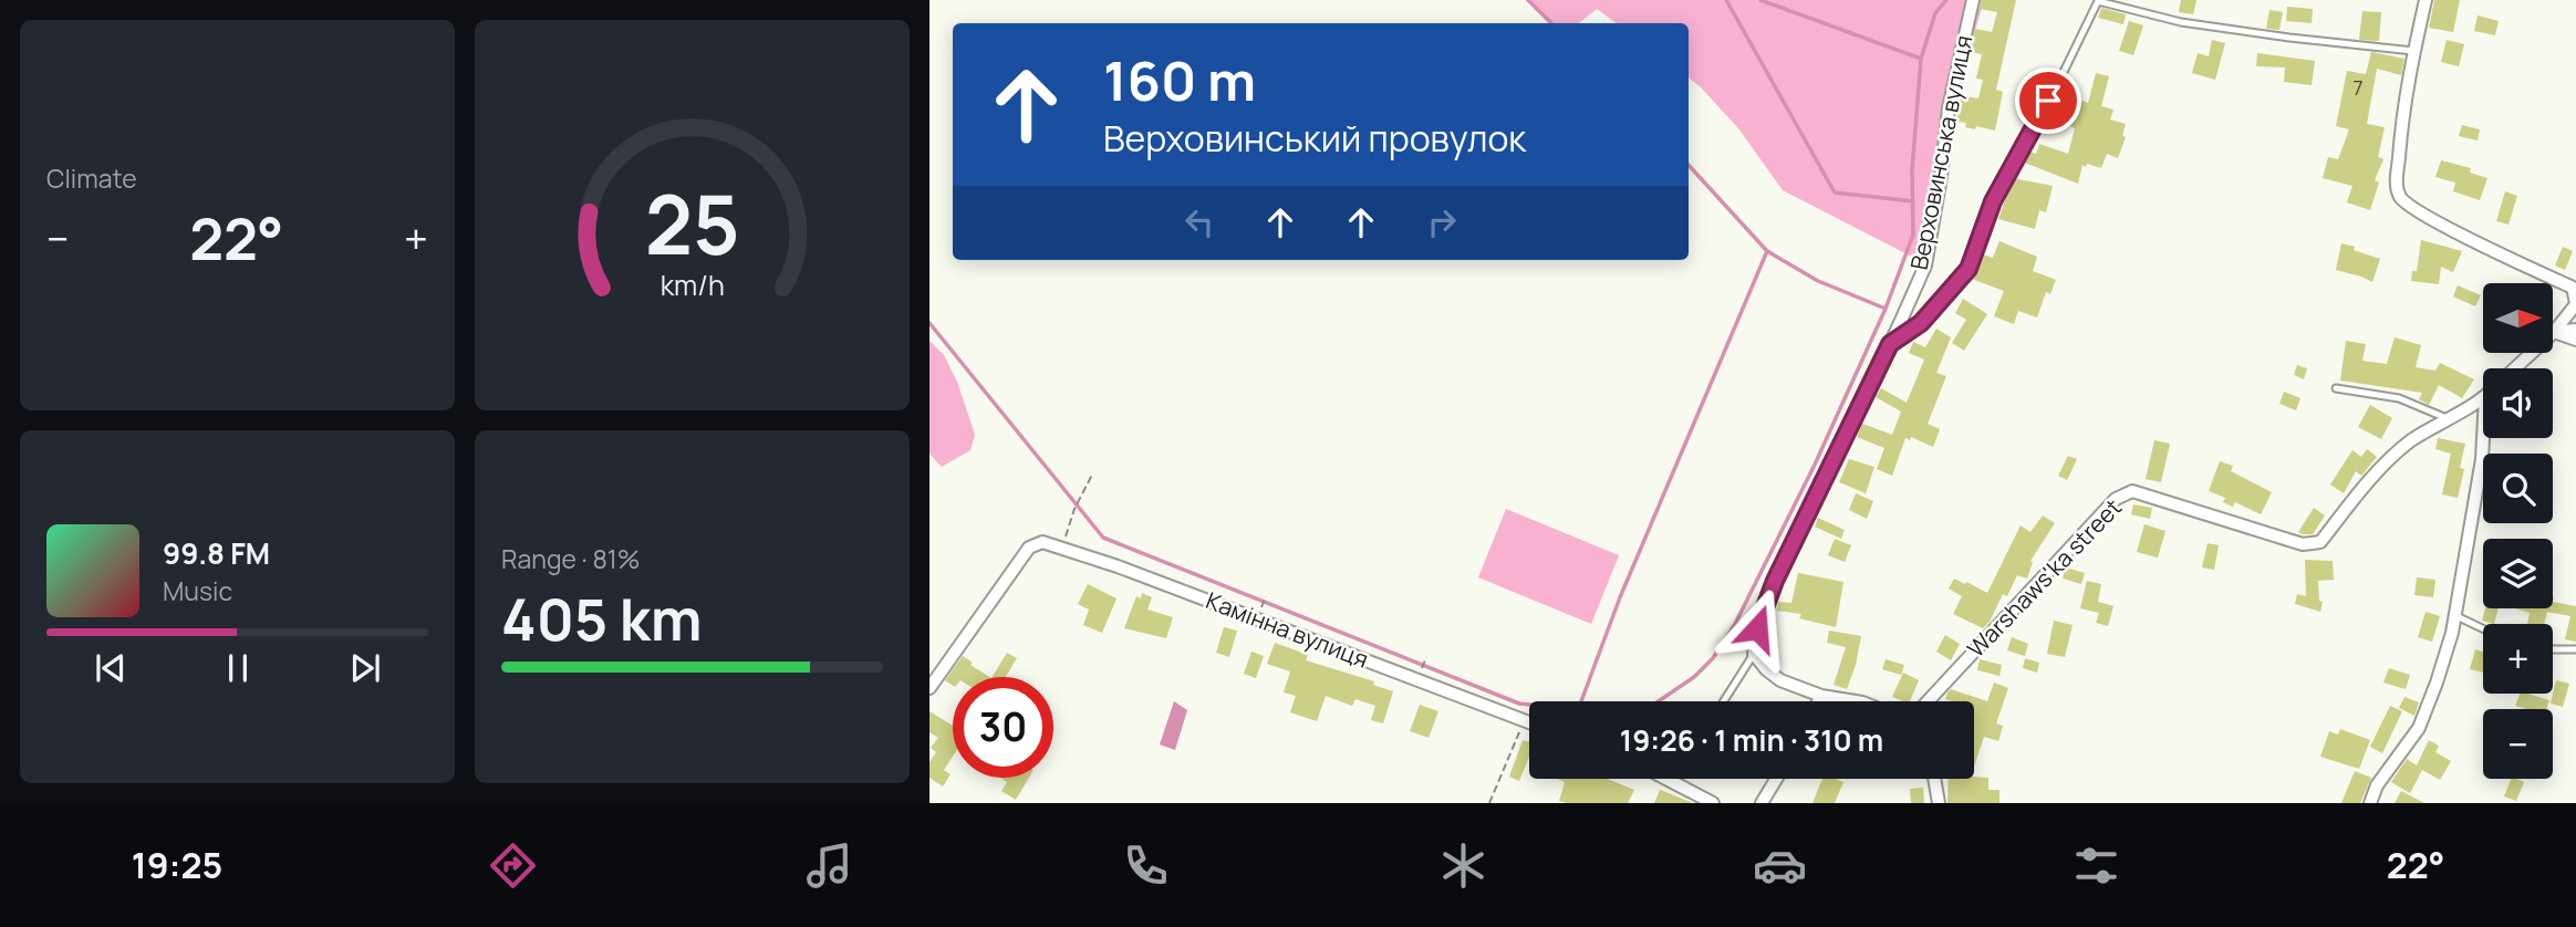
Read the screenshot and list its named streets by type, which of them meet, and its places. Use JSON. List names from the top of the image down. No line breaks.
{"streets":{"street":["Верховинська вулиця","Warshaws'ka street","Камінна вулиця"]},"house_numbers":["7"],"north":"right","page":{"tile":["Climate",["Range · 81%","405 km"]],"turn":["160 m","Верховинський провулок"],"heat":["−","22°","+"],"map_buttons":["+","−"],"song":["99.8 FM","Music"],"limit":"30","trip":"19:26 · 1 min · 310 m","tabs":["19:25","22°"],"gauge":["25","km/h"]}}
